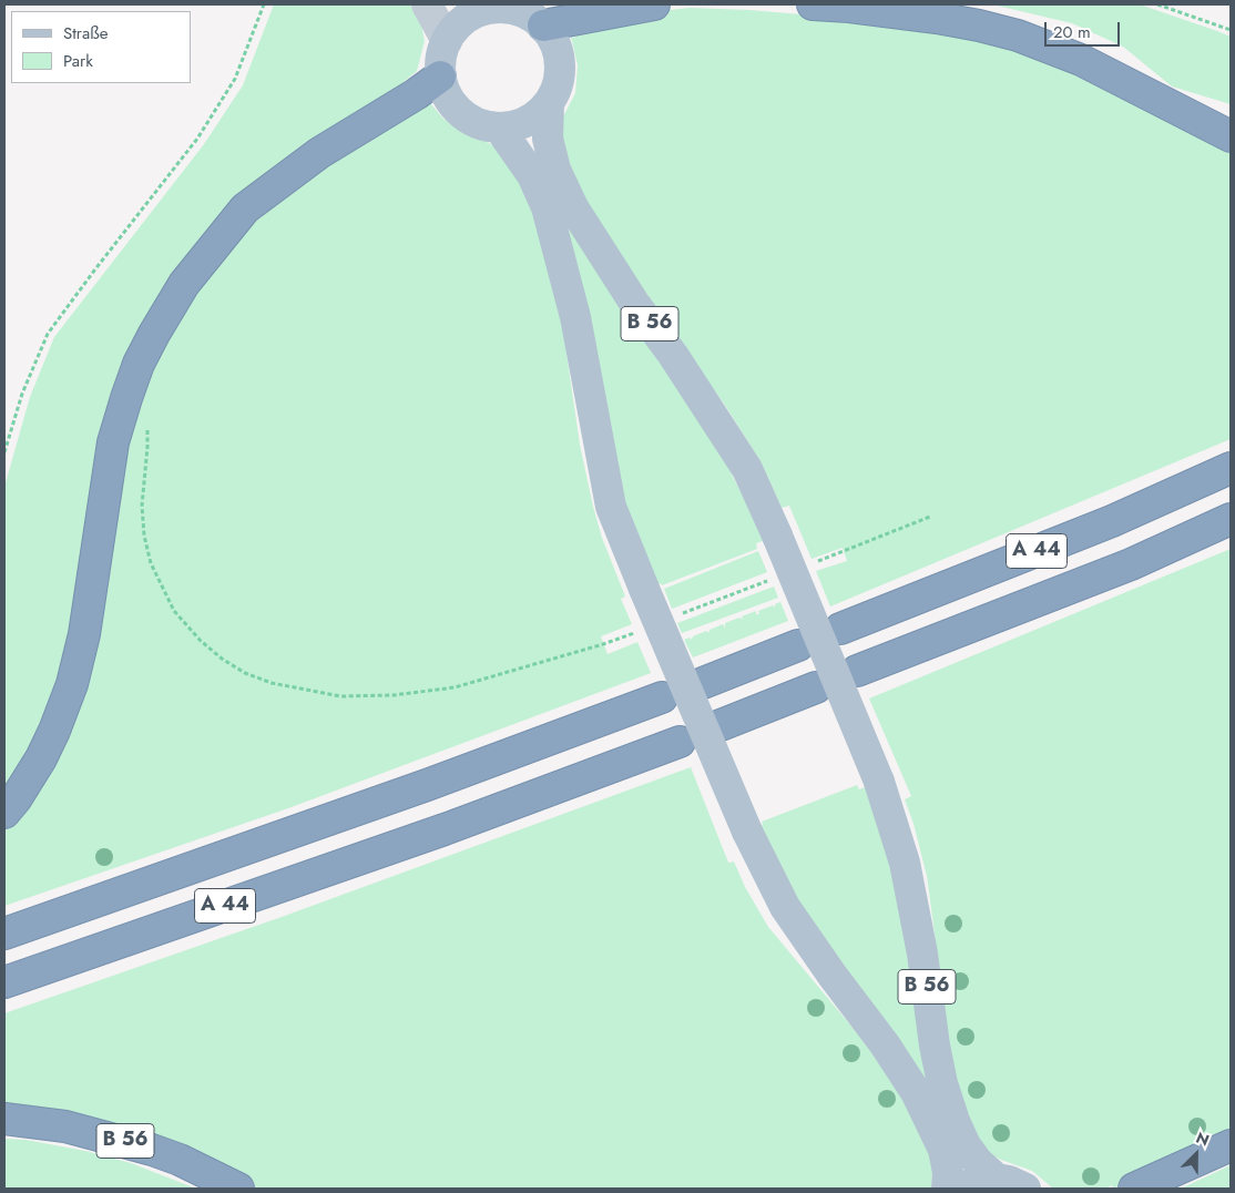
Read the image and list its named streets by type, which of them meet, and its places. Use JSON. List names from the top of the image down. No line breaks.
{"streets":{"highway":["B 56","A 44"]},"legend":["Straße","Park"],"scale_bar":"20 m","north":"top right"}
